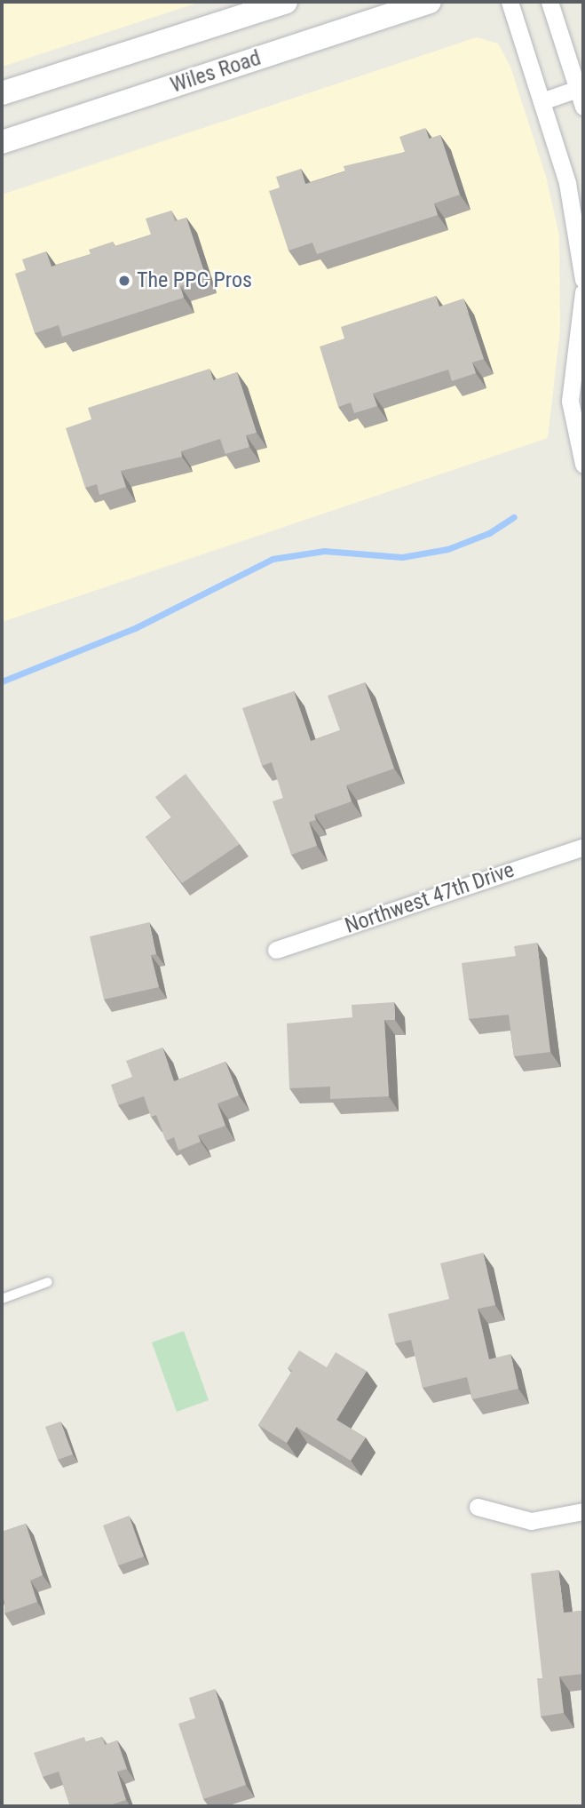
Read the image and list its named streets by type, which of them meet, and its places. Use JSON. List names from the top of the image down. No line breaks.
{"streets":{"main road":["Wiles Road"],"street":["Northwest 47th Drive"]},"places":["The PPC Pros"]}
